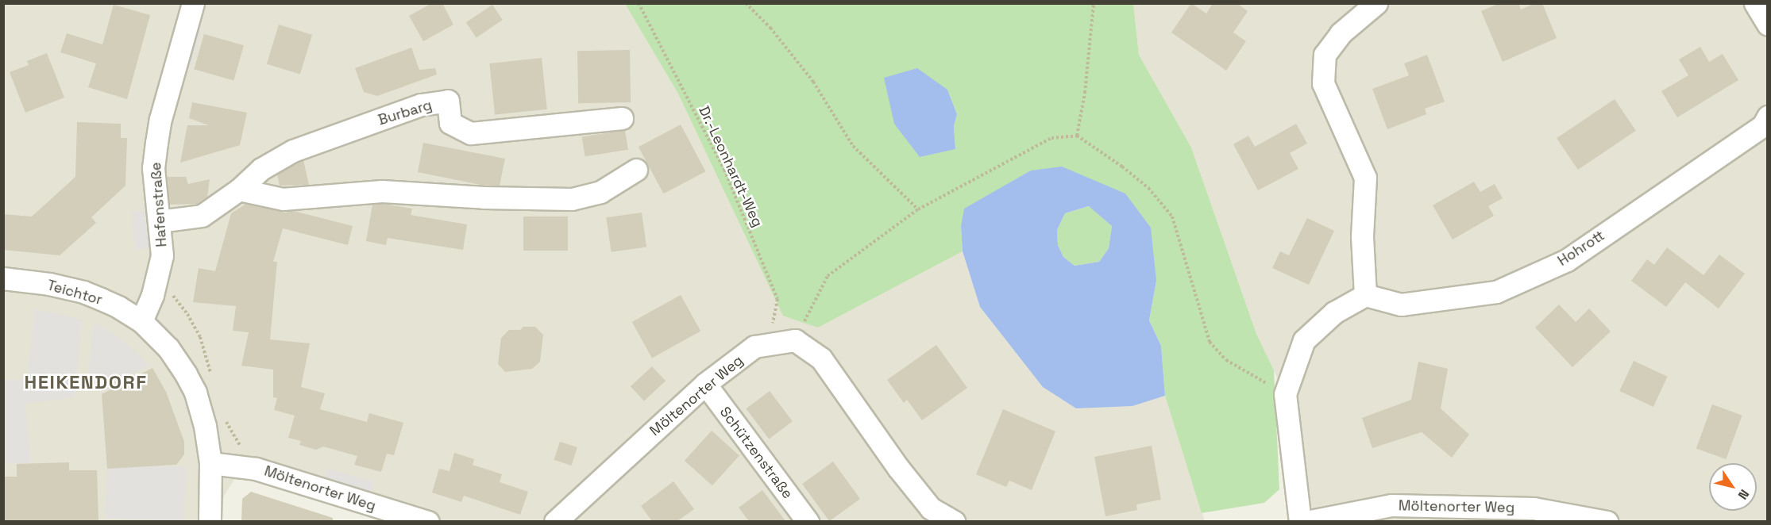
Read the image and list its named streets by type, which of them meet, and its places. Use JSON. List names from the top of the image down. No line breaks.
{"streets":{"street":["Burbarg","Hafenstraße","Hohrott","Teichtor","Möltenorter Weg","Schützenstraße"],"path":["Dr.-Leonhardt-Weg"]},"crossings":[["Burbarg","Hafenstraße"],["Dr.-Leonhardt-Weg","Möltenorter Weg"],["Hafenstraße","Teichtor"],["Teichtor","Möltenorter Weg"],["Möltenorter Weg","Schützenstraße"]],"districts":["HEIKENDORF"],"north":"bottom right"}
